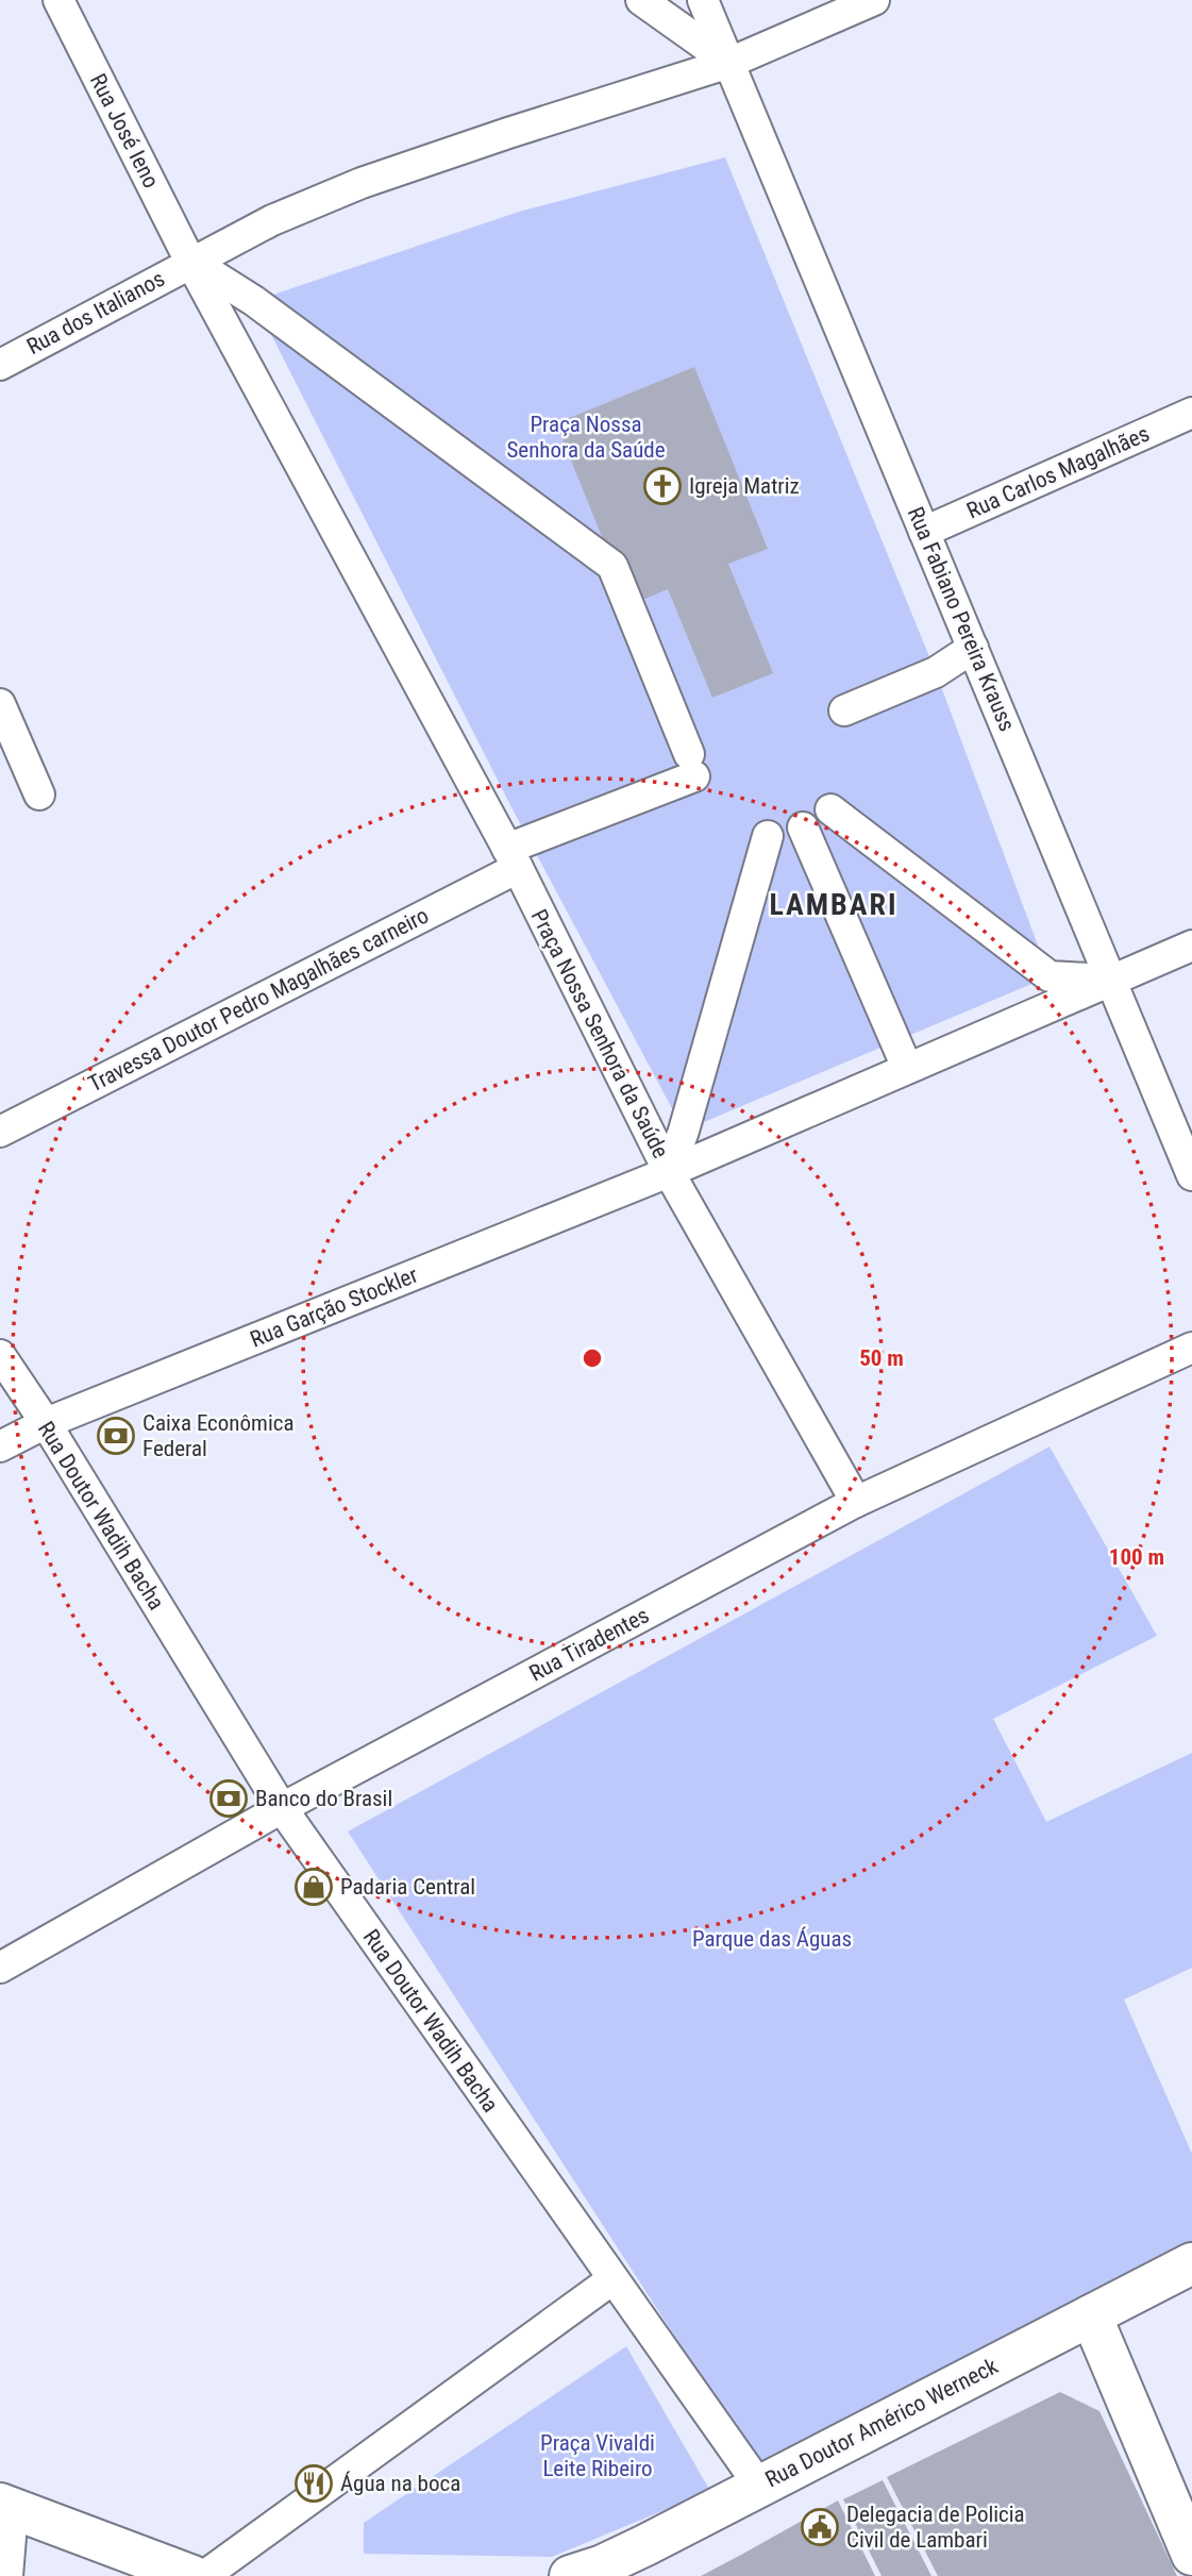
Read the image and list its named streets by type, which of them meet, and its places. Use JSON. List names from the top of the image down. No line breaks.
{"streets":{"main road":["Rua Doutor Américo Werneck"],"street":["Rua José Ieno","Rua dos Italianos","Rua Carlos Magalhães","Rua Fabiano Pereira Krauss","Travessa Doutor Pedro Magalhães carneiro","Praça Nossa Senhora da Saúde","Rua Garção Stockler","Rua Doutor Wadih Bacha","Rua Tiradentes"]},"crossings":[["Rua José Ieno","Rua dos Italianos"],["Rua José Ieno","Travessa Doutor Pedro Magalhães carneiro"],["Rua José Ieno","Praça Nossa Senhora da Saúde"],["Rua dos Italianos","Travessa Doutor Pedro Magalhães carneiro"],["Rua dos Italianos","Praça Nossa Senhora da Saúde"],["Rua Carlos Magalhães","Rua Fabiano Pereira Krauss"],["Rua Fabiano Pereira Krauss","Praça Nossa Senhora da Saúde"],["Travessa Doutor Pedro Magalhães carneiro","Praça Nossa Senhora da Saúde"],["Praça Nossa Senhora da Saúde","Rua Garção Stockler"],["Praça Nossa Senhora da Saúde","Rua Tiradentes"],["Rua Garção Stockler","Rua Doutor Wadih Bacha"],["Rua Doutor Wadih Bacha","Rua Tiradentes"],["Rua Doutor Wadih Bacha","Rua Doutor Américo Werneck"]],"districts":["LAMBARI"],"parks":["Praça Nossa Senhora da Saúde","Parque das Águas","Praça Vivaldi Leite Ribeiro"],"places":{"church":["Igreja Matriz"],"bank":["Caixa Econômica Federal","Banco do Brasil"],"shop":["Padaria Central"],"restaurant":["Água na boca"],"public building":["Delegacia de Policia Civil de Lambari"]},"rings":["50 m","100 m"]}
